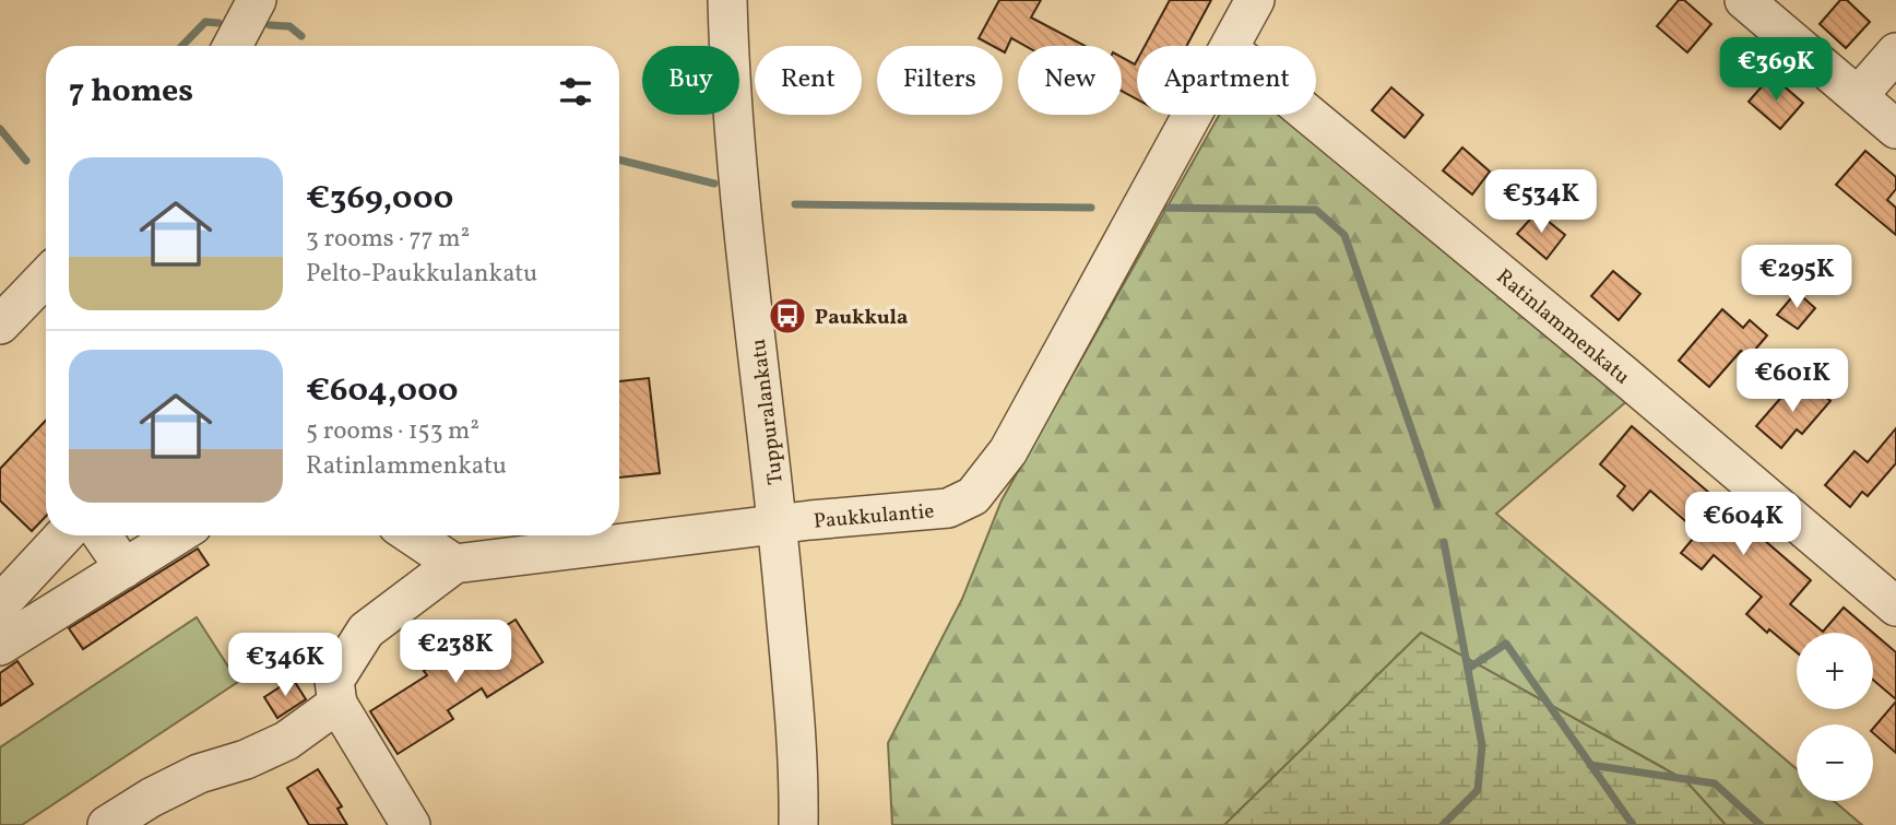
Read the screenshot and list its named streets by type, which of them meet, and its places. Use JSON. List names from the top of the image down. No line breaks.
{"streets":{"street":["Ratinlammenkatu","Tuppuralankatu","Paukkulantie"]},"crossings":[["Tuppuralankatu","Paukkulantie"]],"places":{"bus stop":["Paukkula"]},"page":{"price":["€369K","€534K","€295K","€601K","€604K","€238K","€346K"],"chip":["Buy","Rent","Filters","New","Apartment"],"heading":"7 homes","list":[{"name":"€369,000","note":"3 rooms · 77 m² · Pelto-Paukkulankatu"},{"name":"€604,000","note":"5 rooms · 153 m² · Ratinlammenkatu"}],"map_buttons":["+","−"]}}
